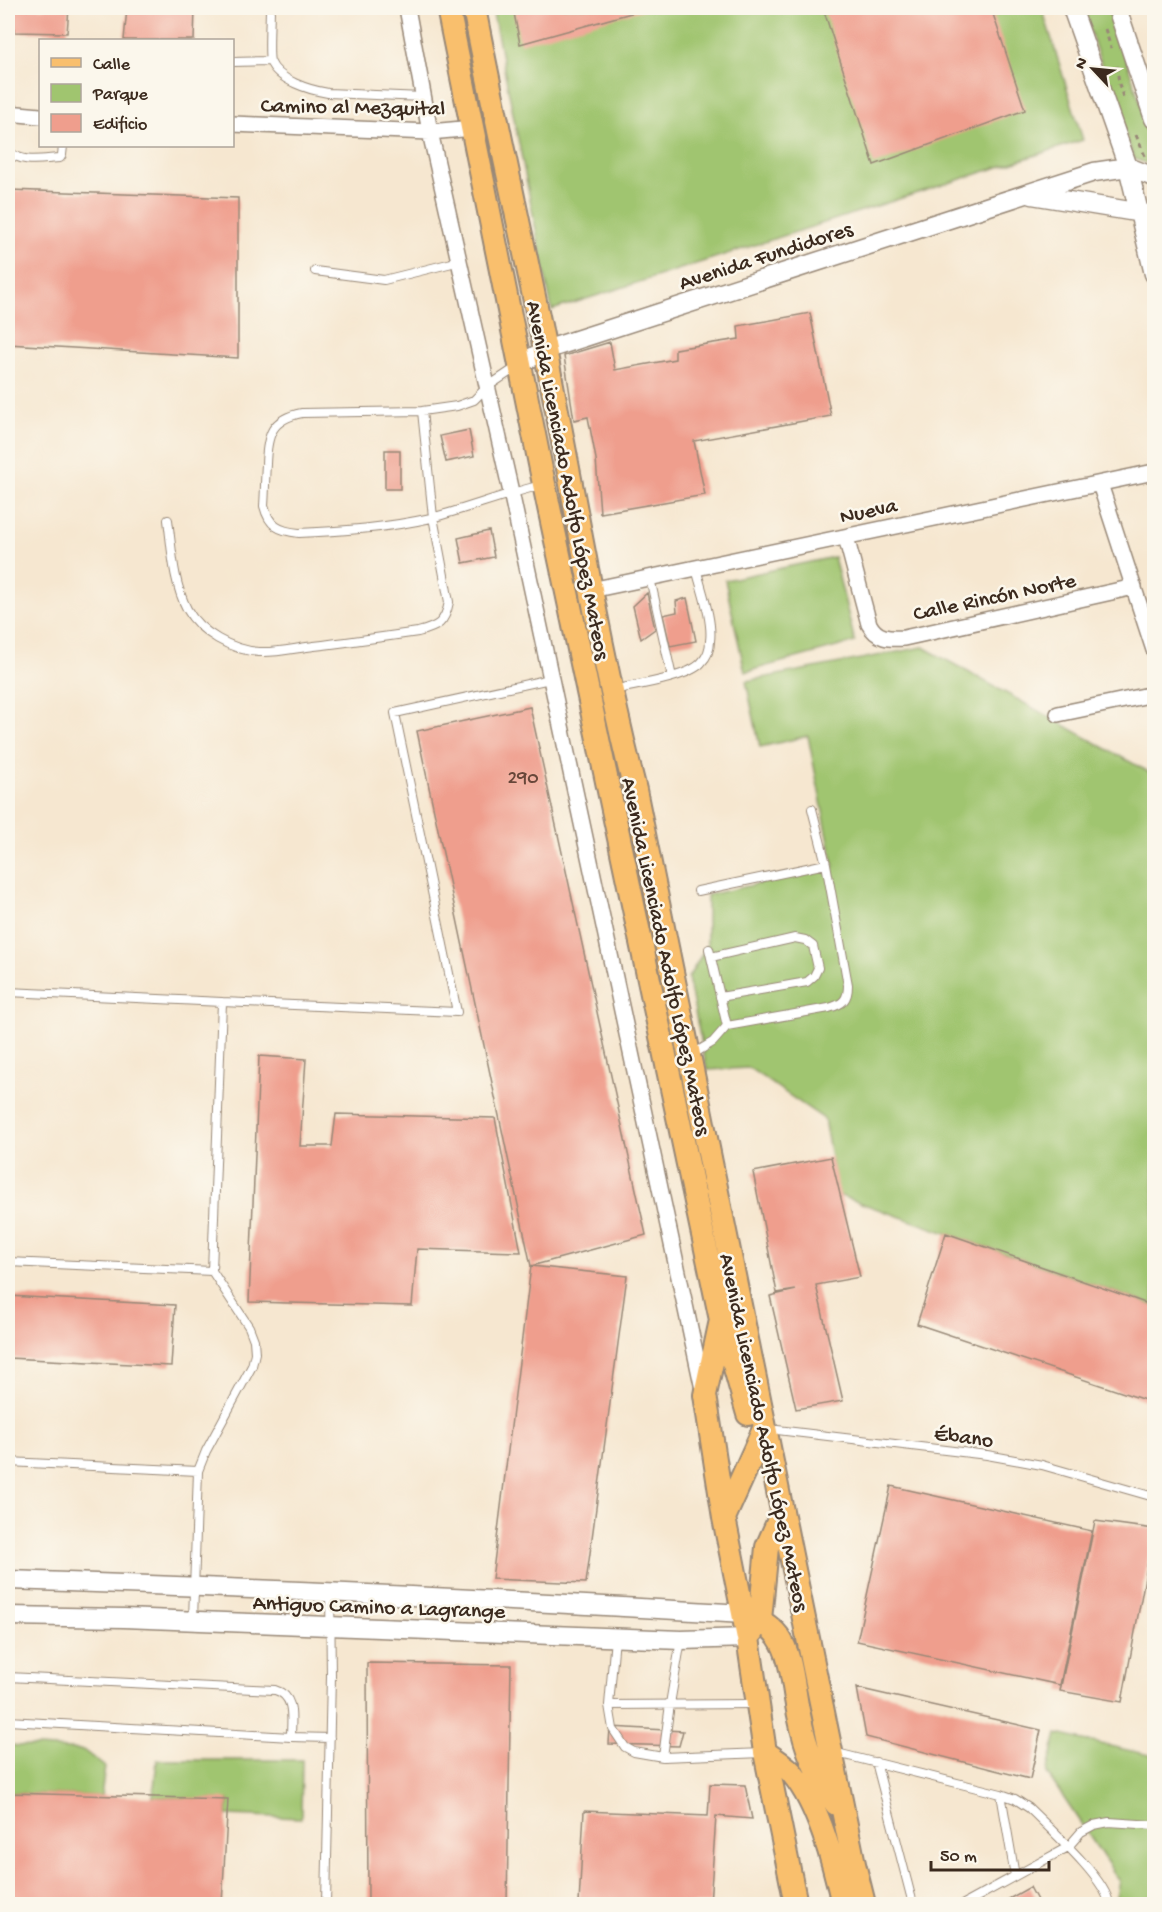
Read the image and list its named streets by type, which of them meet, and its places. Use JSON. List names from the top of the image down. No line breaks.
{"streets":{"main road":["Avenida Licenciado Adolfo López Mateos"],"street":["Camino al Mezquital","Avenida Fundidores","Nueva","Calle Rincón Norte","Antiguo Camino a Lagrange"],"lane":["Ébano"]},"crossings":[["Camino al Mezquital","Avenida Licenciado Adolfo López Mateos"],["Avenida Fundidores","Avenida Licenciado Adolfo López Mateos"],["Avenida Licenciado Adolfo López Mateos","Nueva"],["Avenida Licenciado Adolfo López Mateos","Ébano"],["Avenida Licenciado Adolfo López Mateos","Antiguo Camino a Lagrange"],["Nueva","Calle Rincón Norte"]],"house_numbers":["290"],"legend":["Calle","Parque","Edificio"],"scale_bar":"50 m","north":"top left"}
